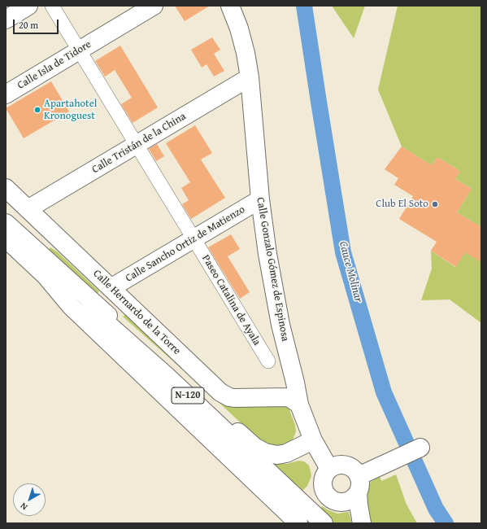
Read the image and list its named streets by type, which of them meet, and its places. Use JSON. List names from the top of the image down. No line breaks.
{"streets":{"main road":["Calle Isla de Tidore","Calle Tristán de la China","Calle Sancho Ortiz de Matienzo","Calle Gonzalo Gómez de Espinosa","Calle Hernardo de la Torre","N-120"],"street":["Paseo Catalina de Ayala"]},"crossings":[["Calle Isla de Tidore","Paseo Catalina de Ayala"],["Calle Tristán de la China","Calle Gonzalo Gómez de Espinosa"],["Calle Tristán de la China","Paseo Catalina de Ayala"],["Calle Tristán de la China","Calle Hernardo de la Torre"],["Calle Sancho Ortiz de Matienzo","Calle Gonzalo Gómez de Espinosa"],["Calle Sancho Ortiz de Matienzo","Paseo Catalina de Ayala"],["Calle Sancho Ortiz de Matienzo","Calle Hernardo de la Torre"],["Calle Gonzalo Gómez de Espinosa","Calle Hernardo de la Torre"]],"water":["Cauce Molinar"],"places":["Apartahotel Kronoguest","Club El Soto"],"scale_bar":"20 m","north":"bottom left"}
